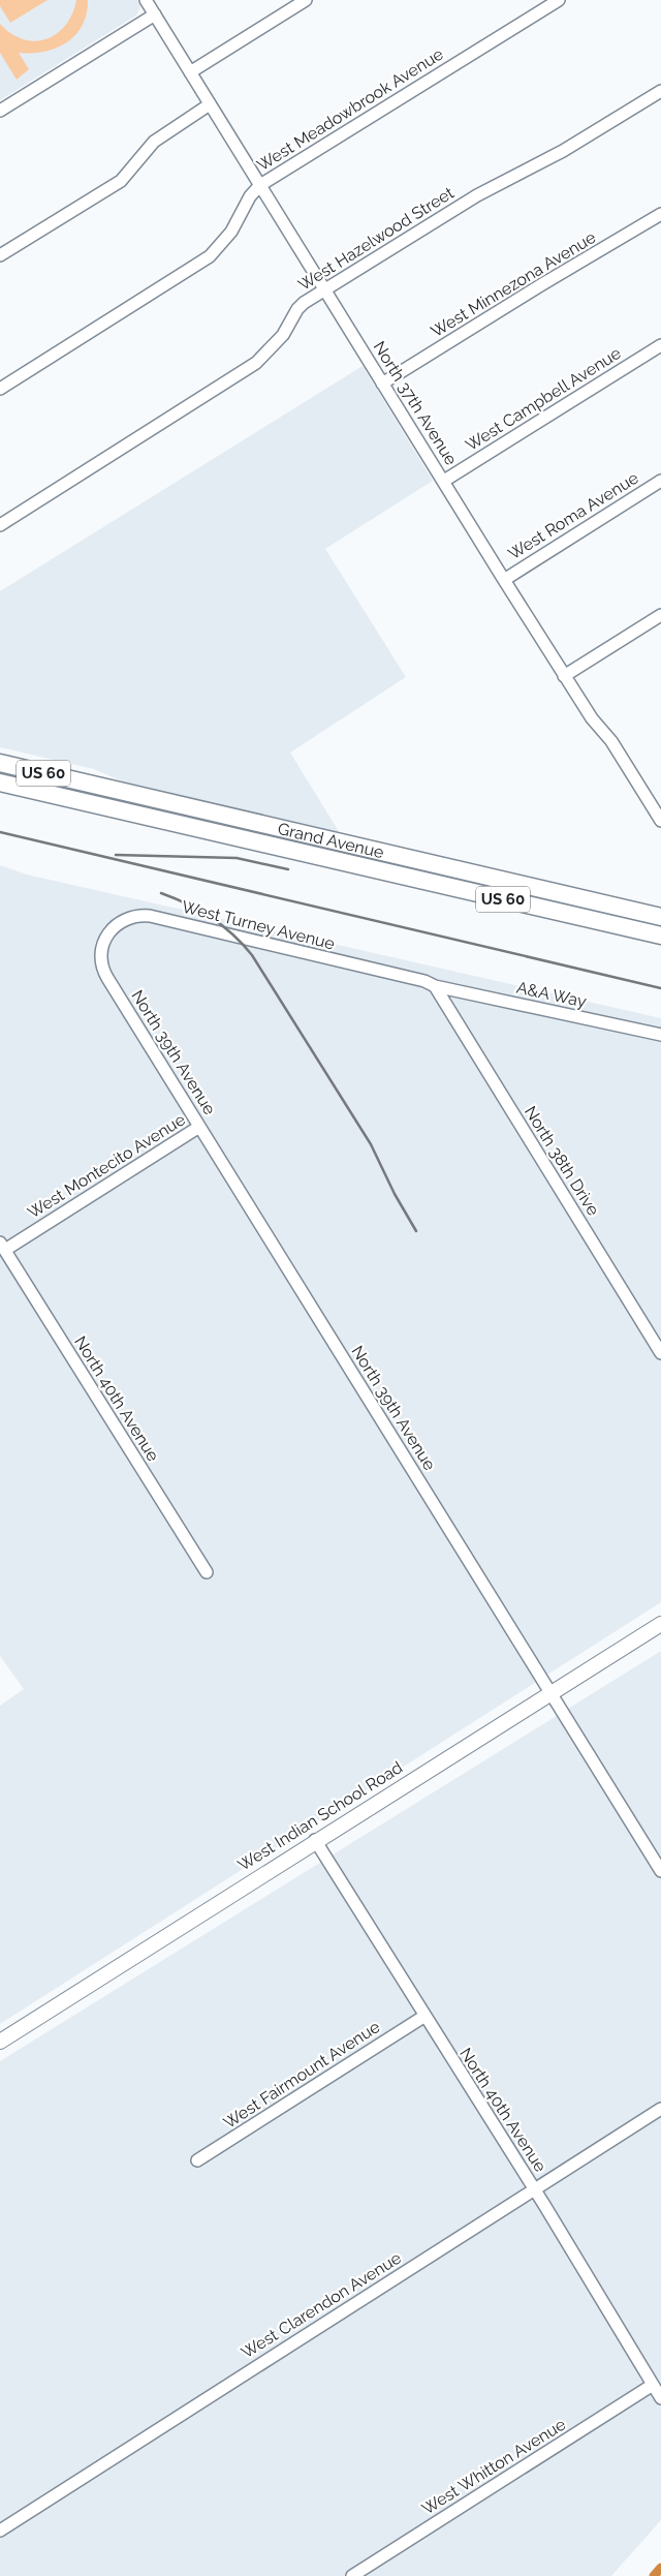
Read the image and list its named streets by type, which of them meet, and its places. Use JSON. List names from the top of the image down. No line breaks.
{"streets":{"highway":["US 60","Grand Avenue"],"main road":["West Indian School Road"],"street":["West Meadowbrook Avenue","West Hazelwood Street","West Minnezona Avenue","West Campbell Avenue","North 37th Avenue","West Roma Avenue","West Turney Avenue","A&A Way","North 39th Avenue","North 38th Drive","West Montecito Avenue","North 40th Avenue","West Fairmount Avenue","West Clarendon Avenue","West Whitton Avenue"]},"crossings":[["West Meadowbrook Avenue","North 37th Avenue"],["West Hazelwood Street","North 37th Avenue"],["West Minnezona Avenue","North 37th Avenue"],["West Campbell Avenue","North 37th Avenue"],["North 37th Avenue","West Roma Avenue"],["West Turney Avenue","A&A Way"],["West Turney Avenue","North 39th Avenue"],["West Turney Avenue","North 38th Drive"],["A&A Way","North 38th Drive"],["North 39th Avenue","West Montecito Avenue"],["North 39th Avenue","West Indian School Road"],["West Montecito Avenue","North 40th Avenue"],["North 40th Avenue","West Indian School Road"],["North 40th Avenue","West Fairmount Avenue"],["North 40th Avenue","West Clarendon Avenue"],["North 40th Avenue","West Whitton Avenue"]]}
